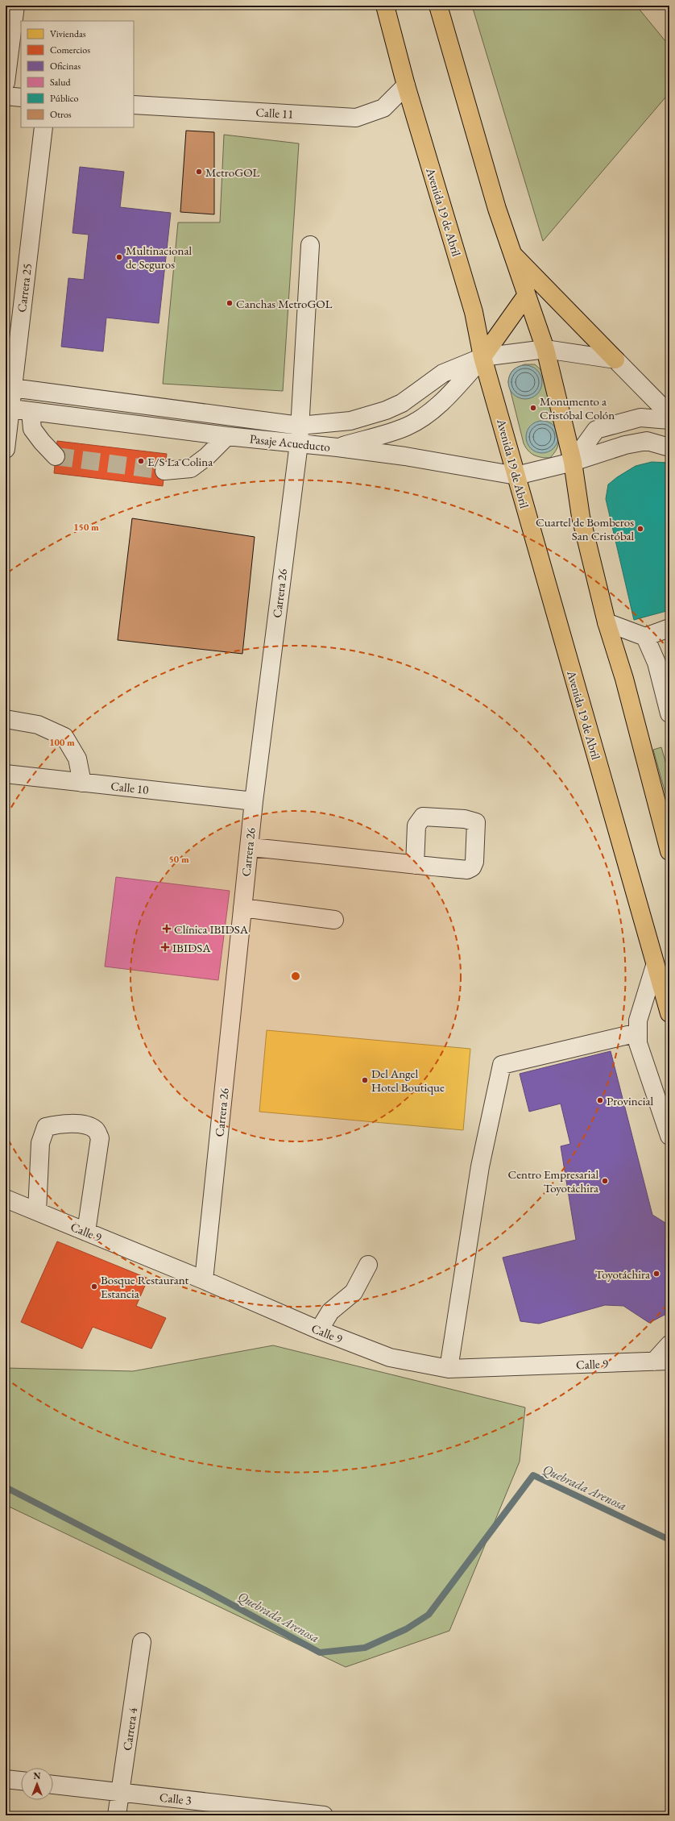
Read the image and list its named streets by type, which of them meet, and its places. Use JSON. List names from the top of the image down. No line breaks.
{"streets":{"main road":["Avenida 19 de Abril"],"street":["Calle 11","Carrera 25","Pasaje Acueducto","Carrera 26","Calle 10","Calle 9","Carrera 4","Calle 3"]},"crossings":[["Calle 11","Avenida 19 de Abril"],["Avenida 19 de Abril","Pasaje Acueducto"],["Carrera 25","Pasaje Acueducto"],["Pasaje Acueducto","Carrera 26"],["Carrera 26","Calle 10"],["Carrera 26","Calle 9"],["Carrera 4","Calle 3"]],"water":["Quebrada Arenosa"],"places":{"other":["MetroGOL","Multinacional de Seguros","Canchas MetroGOL","Monumento a Cristóbal Colón","E/S La Colina","Cuartel de Bomberos San Cristóbal","Del Angel Hotel Boutique","Provincial","Centro Empresarial Toyotáchira","Toyotáchira","Bosque Restaurant Estancia"],"health":["Clínica IBIDSA","IBIDSA"]},"legend":["Viviendas","Comercios","Oficinas","Salud","Público","Otros"],"north":"top","rings":["150 m","100 m","50 m"]}
